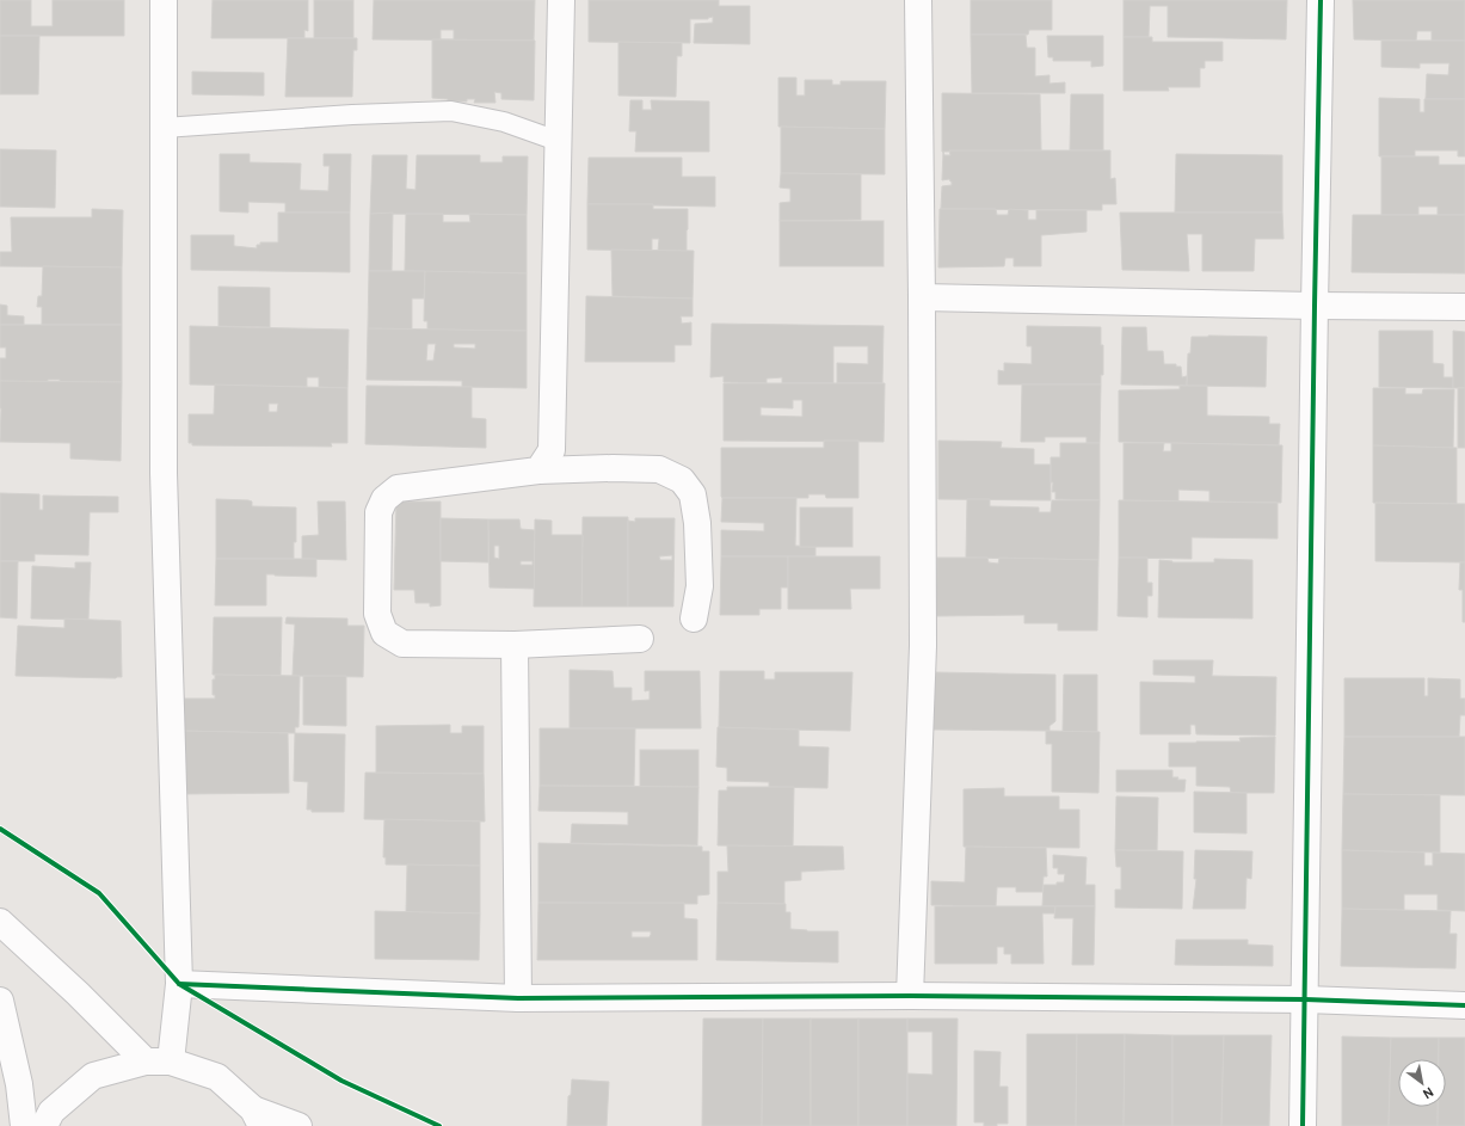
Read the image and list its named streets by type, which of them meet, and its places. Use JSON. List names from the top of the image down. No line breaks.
{"north":"bottom right"}
